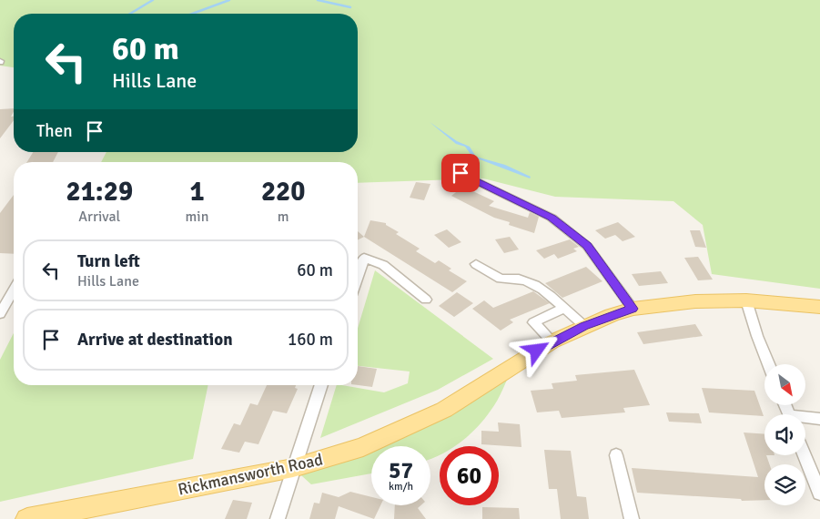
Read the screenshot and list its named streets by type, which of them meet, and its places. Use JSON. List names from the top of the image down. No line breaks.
{"streets":{"main road":["Rickmansworth Road"]},"north":"bottom right","page":{"turn":["60 m","Hills Lane"],"then":"Then","eta":["21:29","Arrival","1","min","220","m"],"list":[{"name":"Turn left","note":"Hills Lane","value":"60 m"},{"name":"Arrive at destination","value":"160 m"}],"speed":"57 km/h","limit":"60"}}
